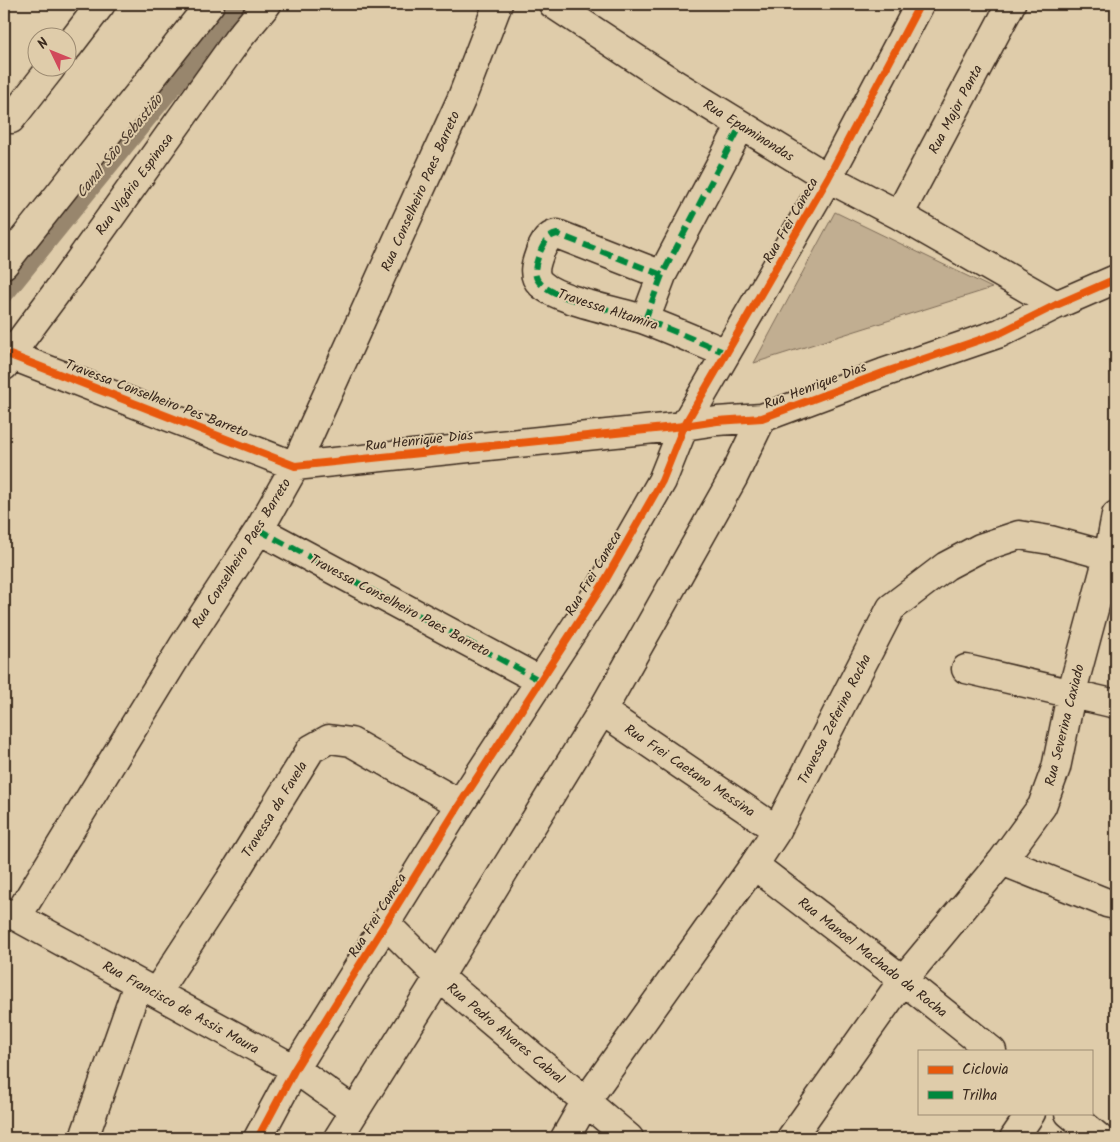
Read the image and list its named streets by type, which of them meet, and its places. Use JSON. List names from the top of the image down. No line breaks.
{"streets":{"street":["Rua Major Panta","Rua Epaminondas","Rua Vigário Espinosa","Rua Conselheiro Paes Barreto","Rua Frei Caneca","Travessa Altamira","Rua Henrique Dias","Travessa Conselheiro Pes Barreto","Travessa Conselheiro Paes Barreto","Travessa Zeferino Rocha","Rua Severina Caxiado","Rua Frei Caetano Messina","Travessa da Favela","Rua Manoel Machado da Rocha","Rua Francisco de Assis Moura","Rua Pedro Alvares Cabral"]},"crossings":[["Rua Major Panta","Rua Epaminondas"],["Rua Epaminondas","Rua Frei Caneca"],["Rua Epaminondas","Rua Henrique Dias"],["Rua Vigário Espinosa","Travessa Conselheiro Pes Barreto"],["Rua Conselheiro Paes Barreto","Rua Henrique Dias"],["Rua Conselheiro Paes Barreto","Travessa Conselheiro Pes Barreto"],["Rua Conselheiro Paes Barreto","Travessa Conselheiro Paes Barreto"],["Rua Conselheiro Paes Barreto","Rua Francisco de Assis Moura"],["Rua Frei Caneca","Travessa Altamira"],["Rua Frei Caneca","Rua Henrique Dias"],["Rua Frei Caneca","Travessa Conselheiro Paes Barreto"],["Rua Frei Caneca","Travessa da Favela"],["Rua Frei Caneca","Rua Francisco de Assis Moura"],["Rua Frei Caneca","Rua Pedro Alvares Cabral"],["Rua Henrique Dias","Travessa Conselheiro Pes Barreto"],["Travessa Zeferino Rocha","Rua Severina Caxiado"],["Travessa Zeferino Rocha","Rua Frei Caetano Messina"],["Travessa Zeferino Rocha","Rua Manoel Machado da Rocha"],["Travessa Zeferino Rocha","Rua Pedro Alvares Cabral"],["Rua Severina Caxiado","Rua Manoel Machado da Rocha"],["Travessa da Favela","Rua Francisco de Assis Moura"]],"water":["Canal São Sebastião"],"legend":["Ciclovia","Trilha"],"north":"top left"}
